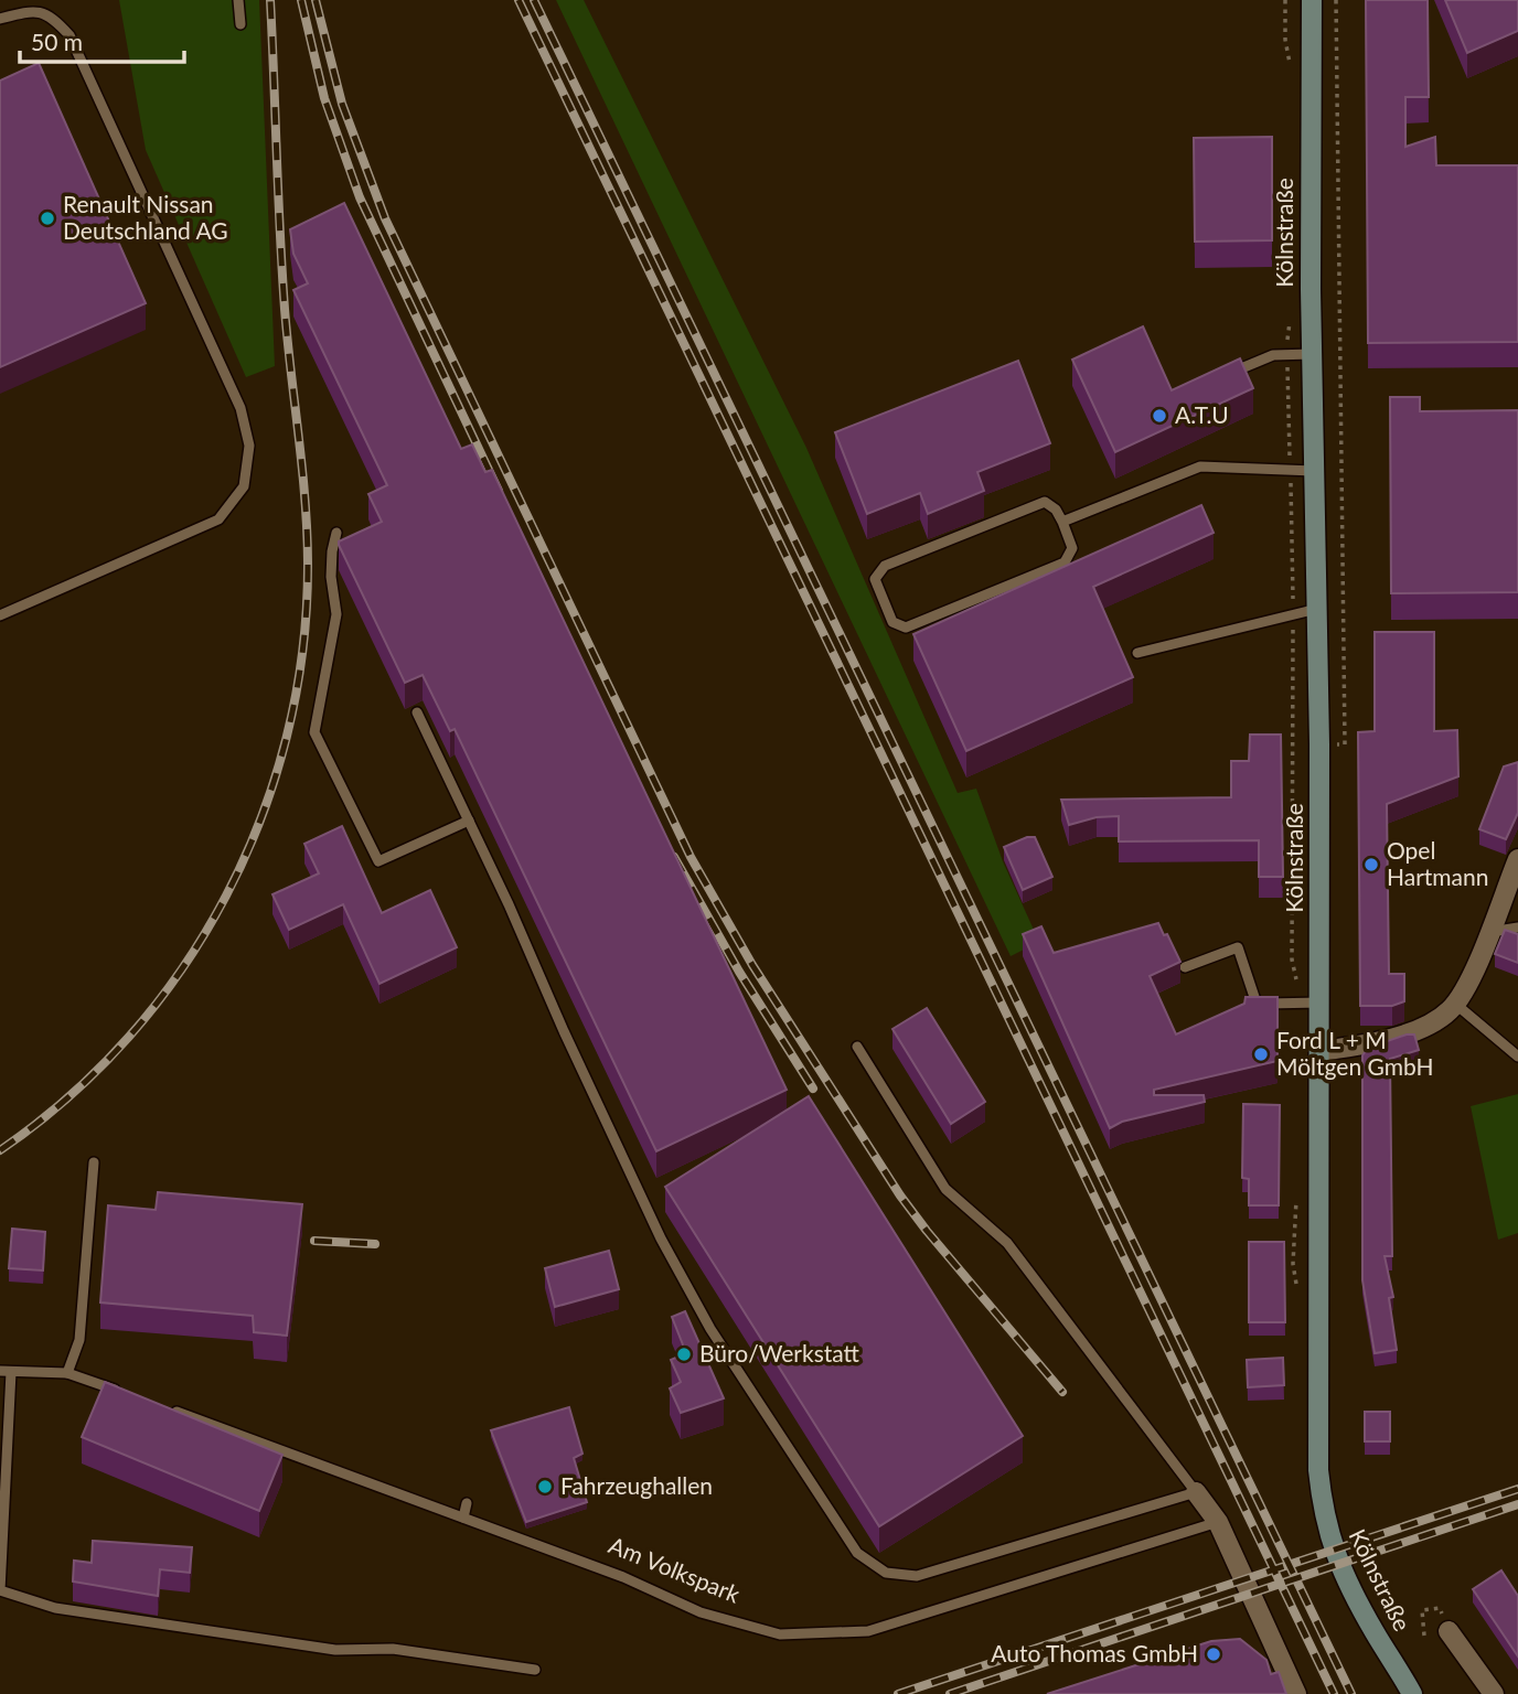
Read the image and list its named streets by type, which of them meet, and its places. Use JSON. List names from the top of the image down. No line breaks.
{"streets":{"main road":["Kölnstraße"],"lane":["Am Volkspark"]},"places":["Renault Nissan Deutschland AG","A.T.U","Opel Hartmann","Ford L + M Möltgen GmbH","Büro/Werkstatt","Fahrzeughallen","Auto Thomas GmbH"],"scale_bar":"50 m"}
